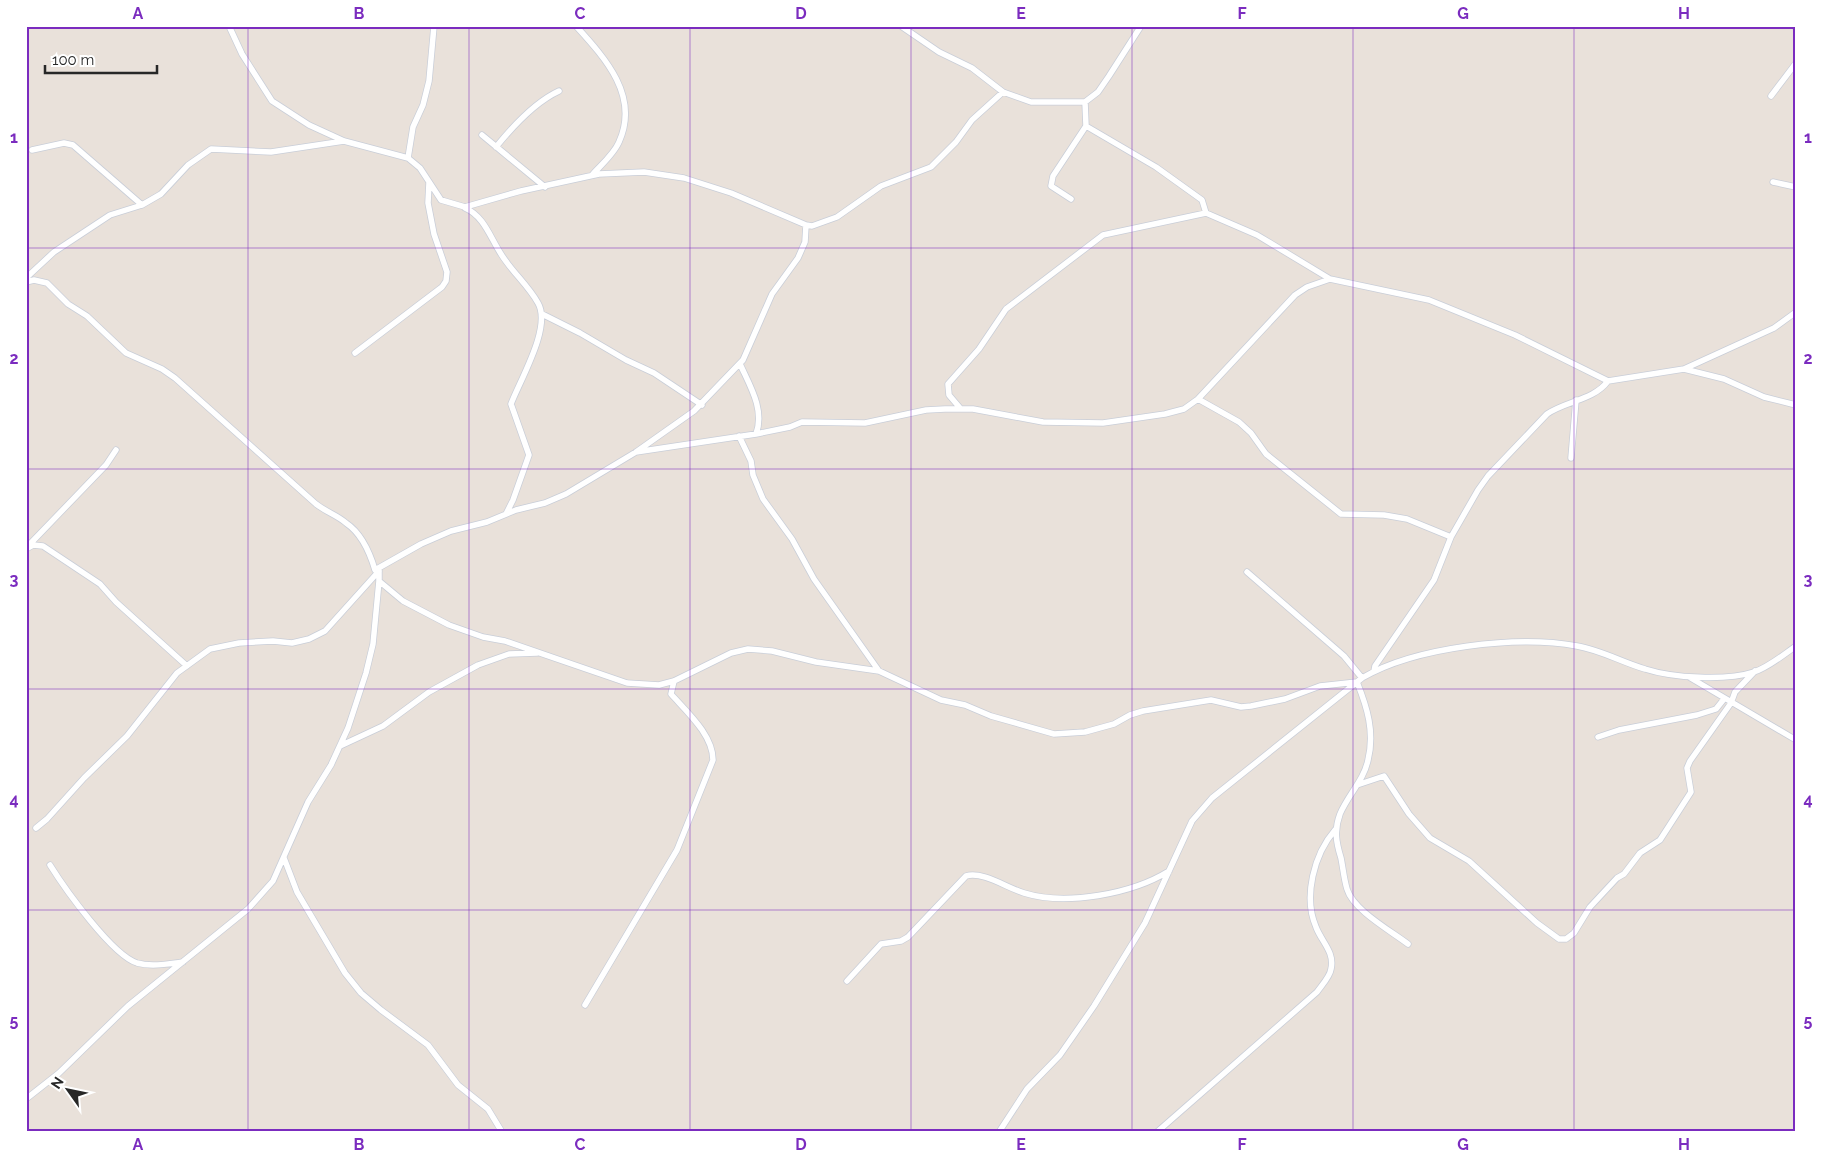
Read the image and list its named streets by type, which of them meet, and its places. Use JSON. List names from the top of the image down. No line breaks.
{"scale_bar":"100 m","north":"top left","grid":{"columns":["A","B","C","D","E","F","G","H"],"rows":["1","2","3","4","5"]}}
